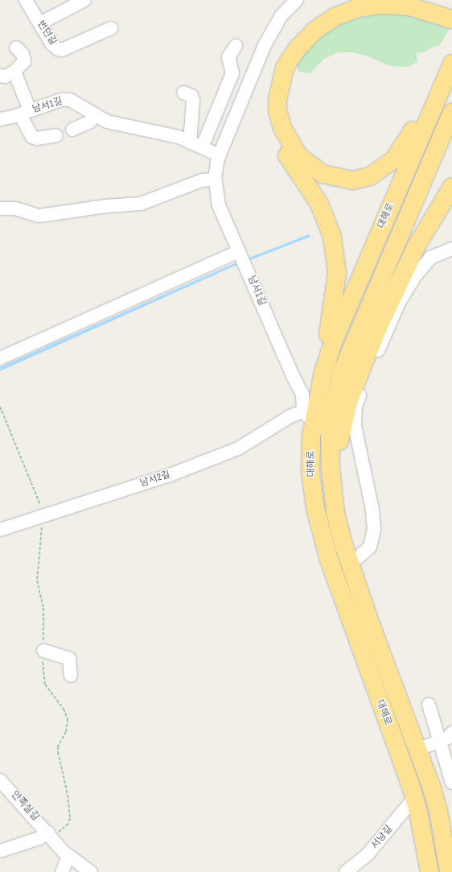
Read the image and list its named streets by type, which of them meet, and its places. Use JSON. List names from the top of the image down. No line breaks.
{"streets":{"highway":["대해로"],"street":["번던길","남서1길","남서2길","안족실길","서낭길"]},"crossings":[["남서1길","대해로"],["남서1길","남서2길"],["대해로","남서2길"],["대해로","서낭길"]]}
